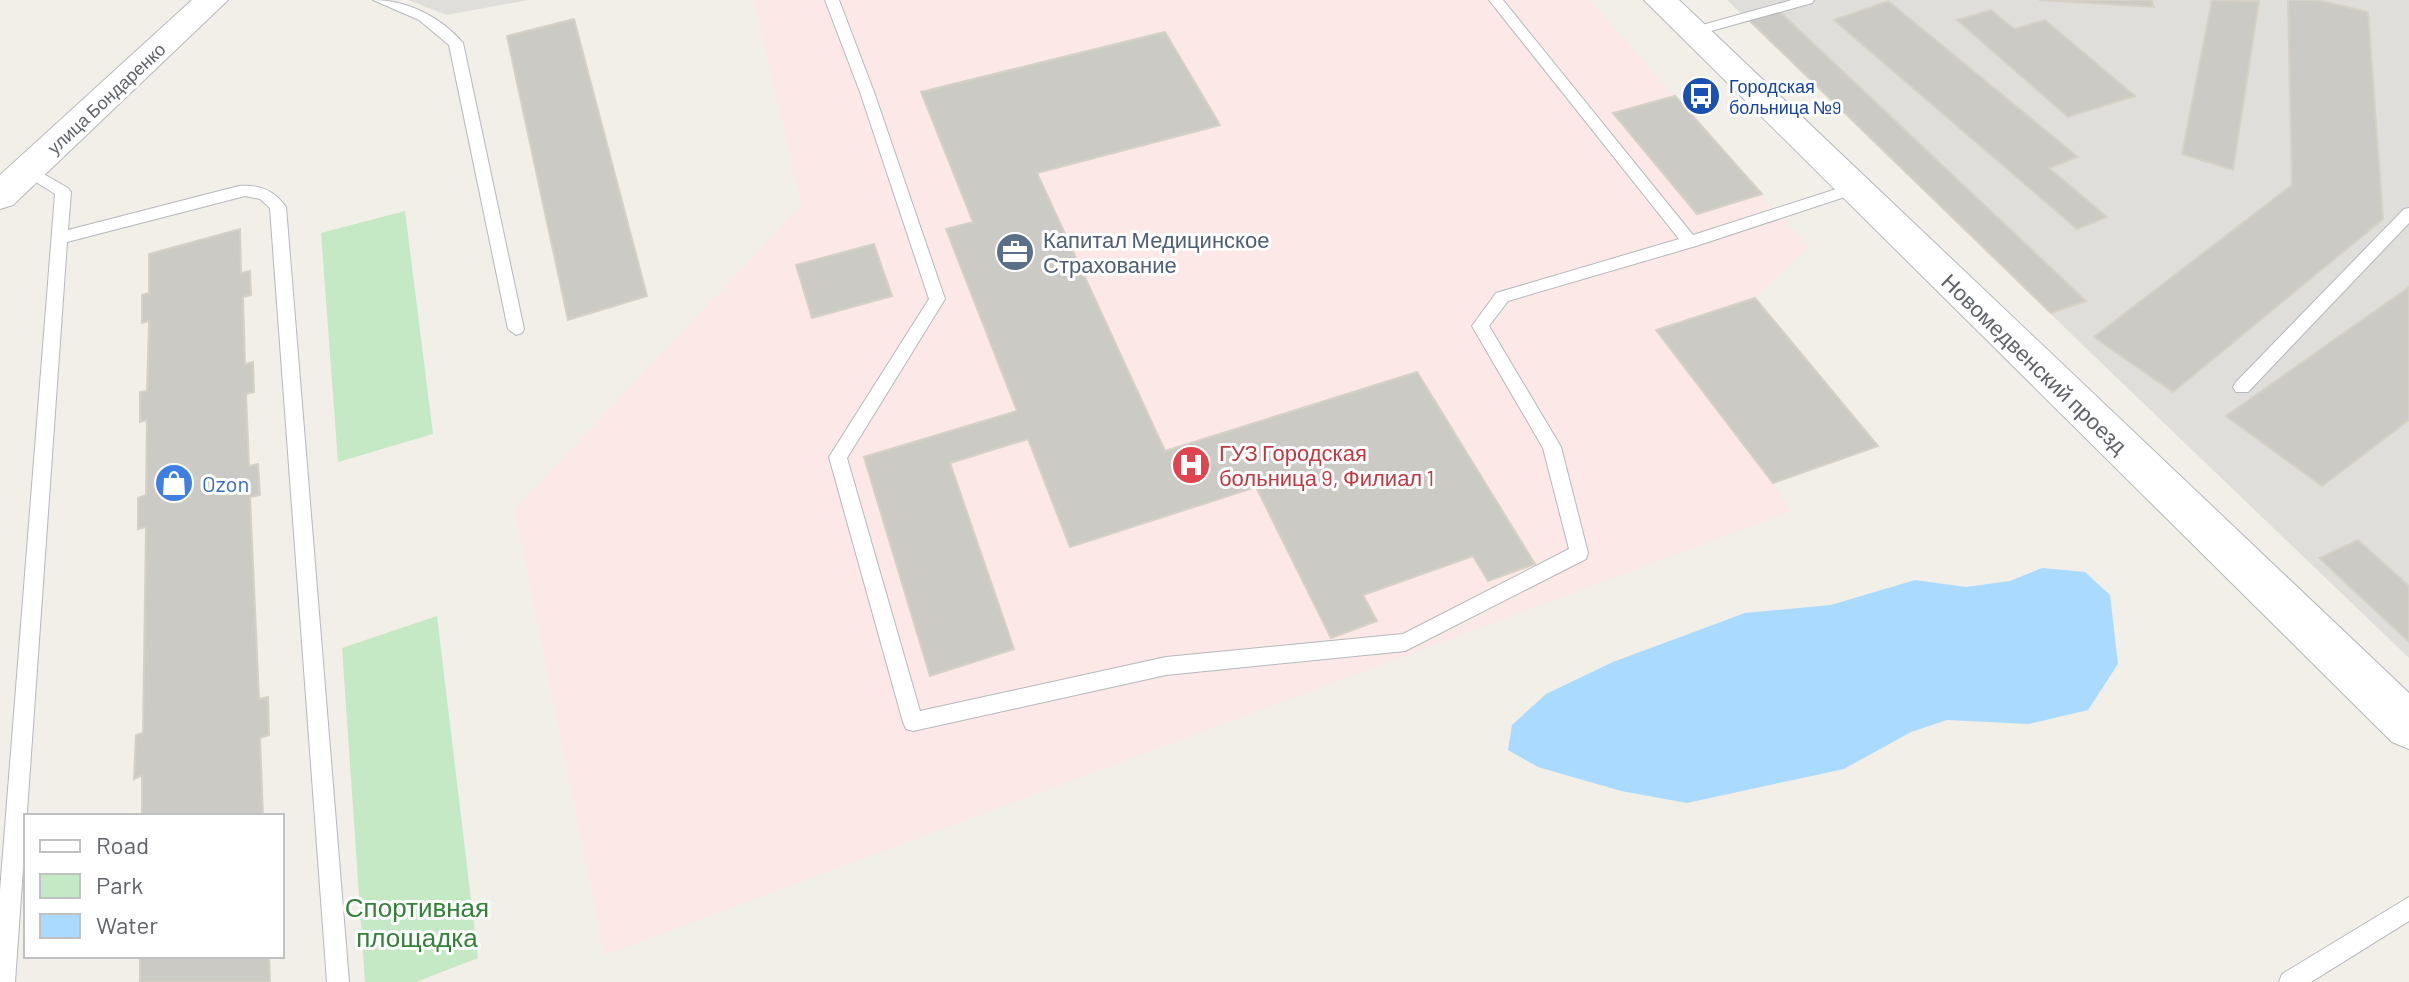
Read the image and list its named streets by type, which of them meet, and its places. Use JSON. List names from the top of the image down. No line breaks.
{"streets":{"street":["улица Бондаренко","Новомедвенский проезд"]},"parks":["Спортивная площадка"],"places":{"bus stop":["Городская больница №9"],"office":["Капитал Медицинское Страхование"],"hospital":["ГУЗ Городская больница 9, Филиал 1"],"shop":["Ozon"]},"legend":["Road","Park","Water"]}
